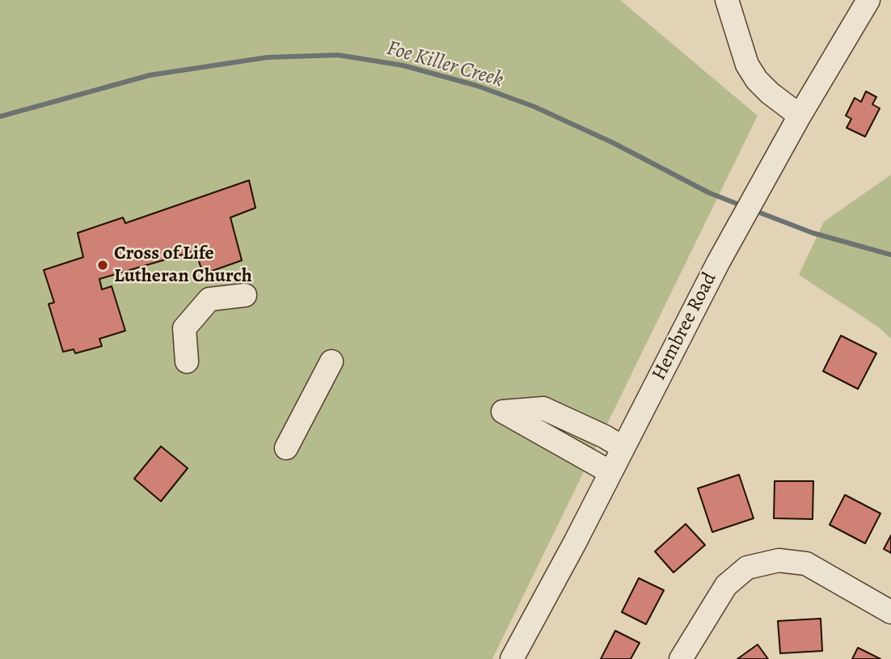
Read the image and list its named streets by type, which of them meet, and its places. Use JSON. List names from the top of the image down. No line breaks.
{"streets":{"street":["Hembree Road"]},"water":["Foe Killer Creek"],"places":["Cross of Life Lutheran Church"]}
